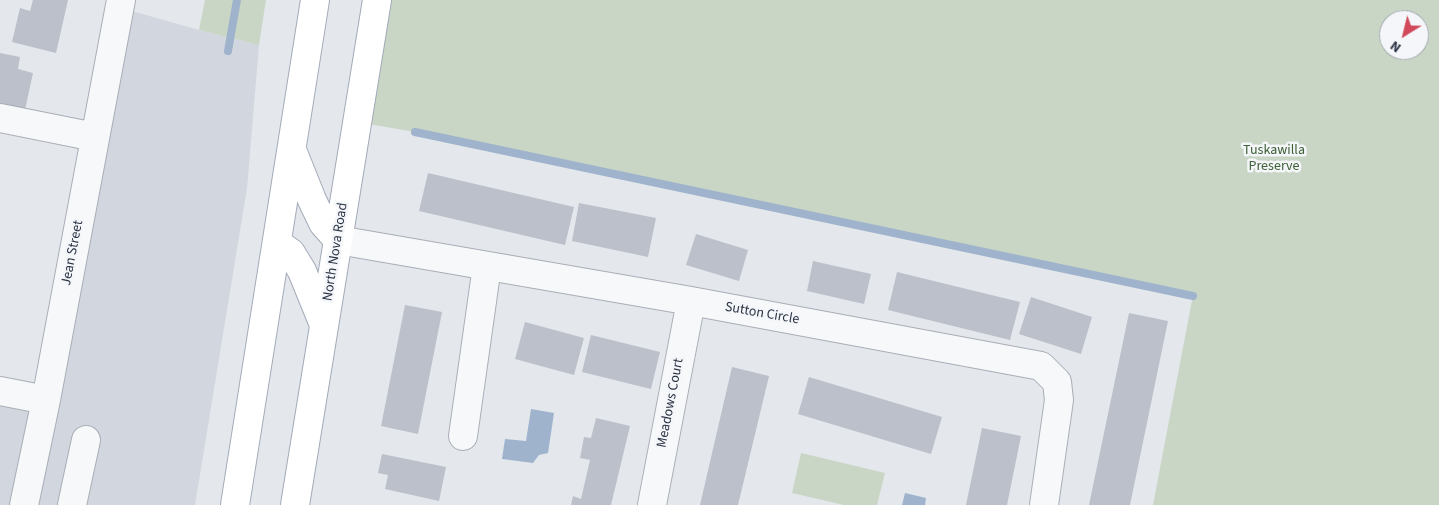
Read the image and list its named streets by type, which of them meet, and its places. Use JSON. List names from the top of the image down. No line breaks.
{"streets":{"main road":["North Nova Road"],"street":["Jean Street","Sutton Circle","Meadows Court"]},"crossings":[["North Nova Road","Sutton Circle"],["Sutton Circle","Meadows Court"]],"parks":["Tuskawilla Preserve"],"north":"bottom left"}
